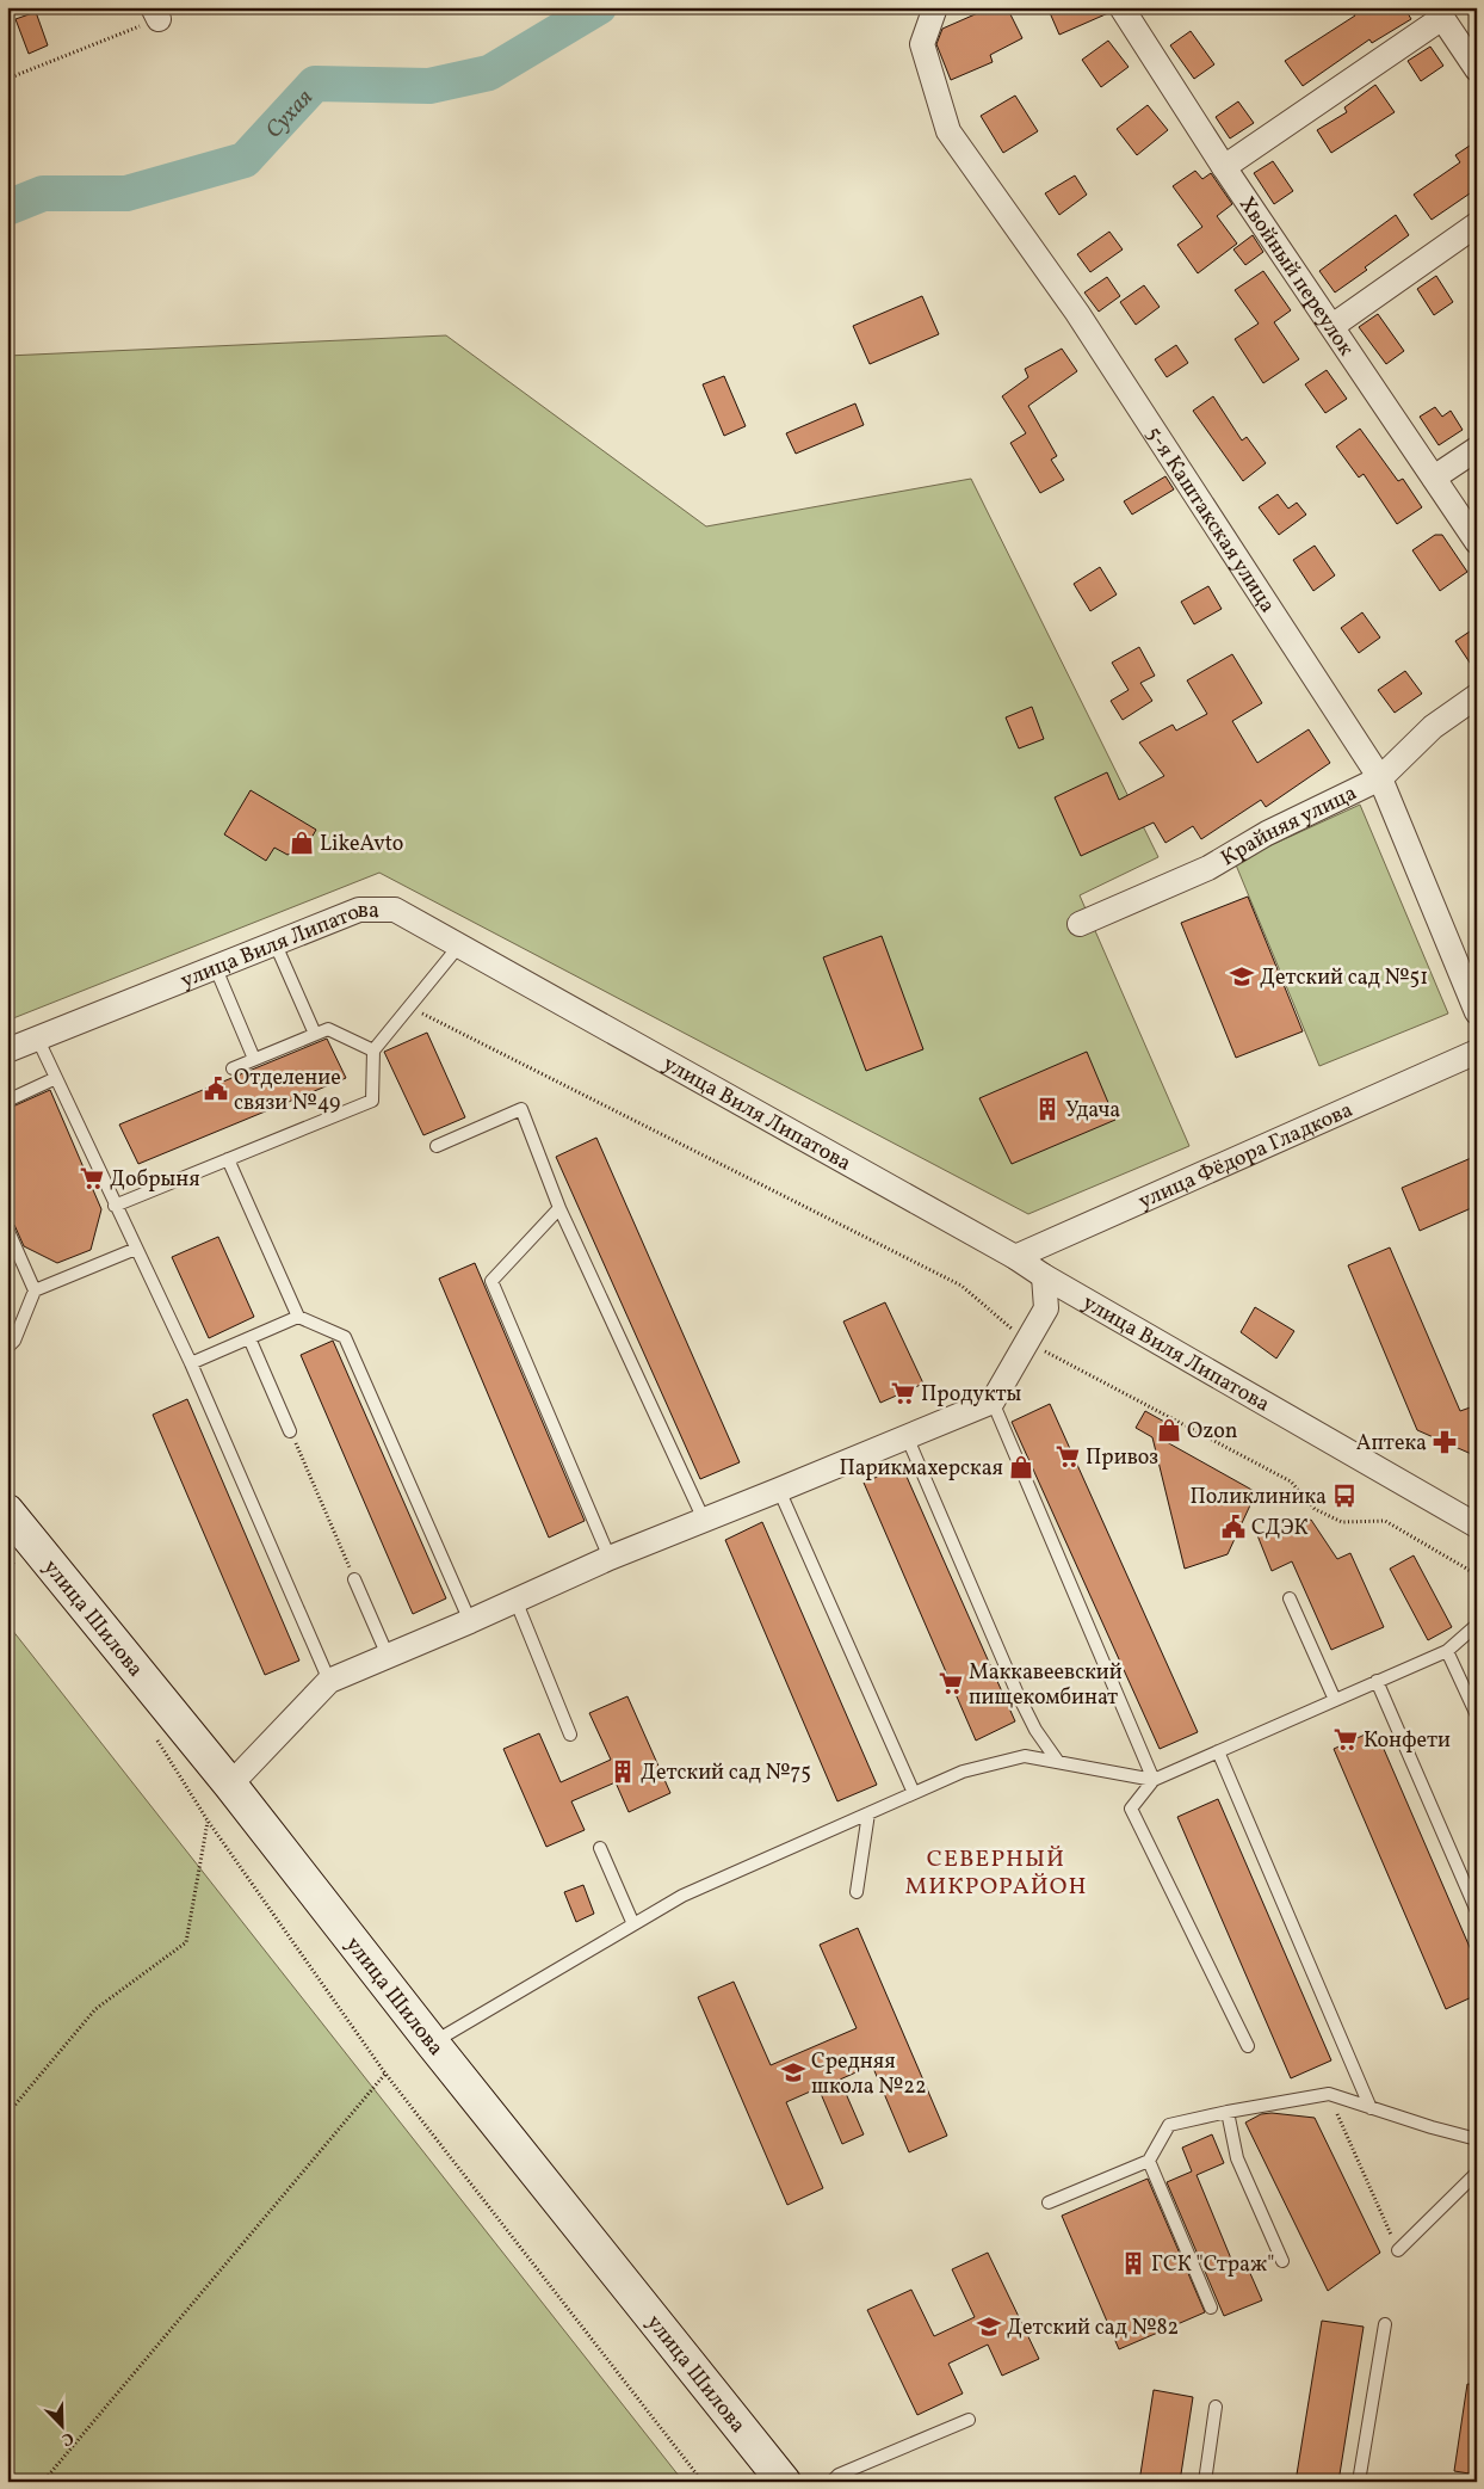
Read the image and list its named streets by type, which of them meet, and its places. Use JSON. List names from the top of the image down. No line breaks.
{"streets":{"main road":["улица Шилова"],"street":["Хвойный переулок","5-я Каштакская улица","Крайняя улица","улица Виля Липатова","улица Фёдора Гладкова"]},"crossings":[["5-я Каштакская улица","Крайняя улица"],["улица Виля Липатова","улица Фёдора Гладкова"]],"districts":["СЕВЕРНЫЙ МИКРОРАЙОН"],"water":["Сухая"],"places":{"shop":["LikeAvto","Ozon","Парикмахерская"],"school or university":["Детский сад №51","Средняя школа №22","Детский сад №82"],"public building":["Отделение связи №49","СДЭК"],"building":["Удача","Детский сад №75","ГСК \"Страж\""],"supermarket":["Добрыня","Продукты","Привоз","Маккавеевский пищекомбинат","Конфети"],"pharmacy":["Аптека"],"bus stop":["Поликлиника"]},"north":"bottom right"}
